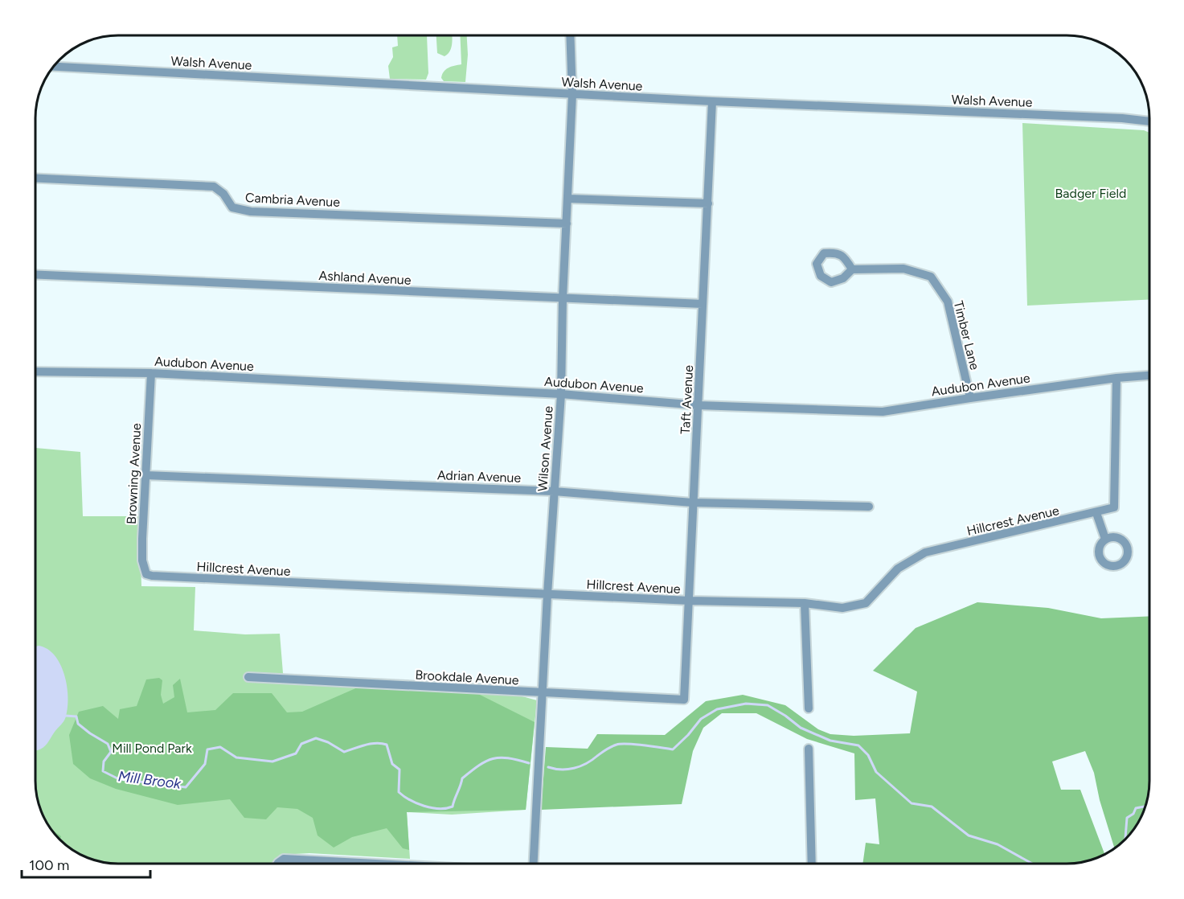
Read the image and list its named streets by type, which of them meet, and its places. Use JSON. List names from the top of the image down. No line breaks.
{"streets":{"street":["Walsh Avenue","Cambria Avenue","Ashland Avenue","Timber Lane","Audubon Avenue","Taft Avenue","Wilson Avenue","Browning Avenue","Adrian Avenue","Hillcrest Avenue","Brookdale Avenue"]},"crossings":[["Walsh Avenue","Taft Avenue"],["Walsh Avenue","Wilson Avenue"],["Cambria Avenue","Wilson Avenue"],["Ashland Avenue","Taft Avenue"],["Ashland Avenue","Wilson Avenue"],["Timber Lane","Audubon Avenue"],["Audubon Avenue","Taft Avenue"],["Audubon Avenue","Wilson Avenue"],["Audubon Avenue","Browning Avenue"],["Audubon Avenue","Hillcrest Avenue"],["Taft Avenue","Adrian Avenue"],["Taft Avenue","Hillcrest Avenue"],["Taft Avenue","Brookdale Avenue"],["Wilson Avenue","Adrian Avenue"],["Wilson Avenue","Hillcrest Avenue"],["Wilson Avenue","Brookdale Avenue"],["Browning Avenue","Adrian Avenue"],["Browning Avenue","Hillcrest Avenue"]],"water":["Mill Brook"],"parks":["Badger Field","Mill Pond Park"],"scale_bar":"100 m"}
